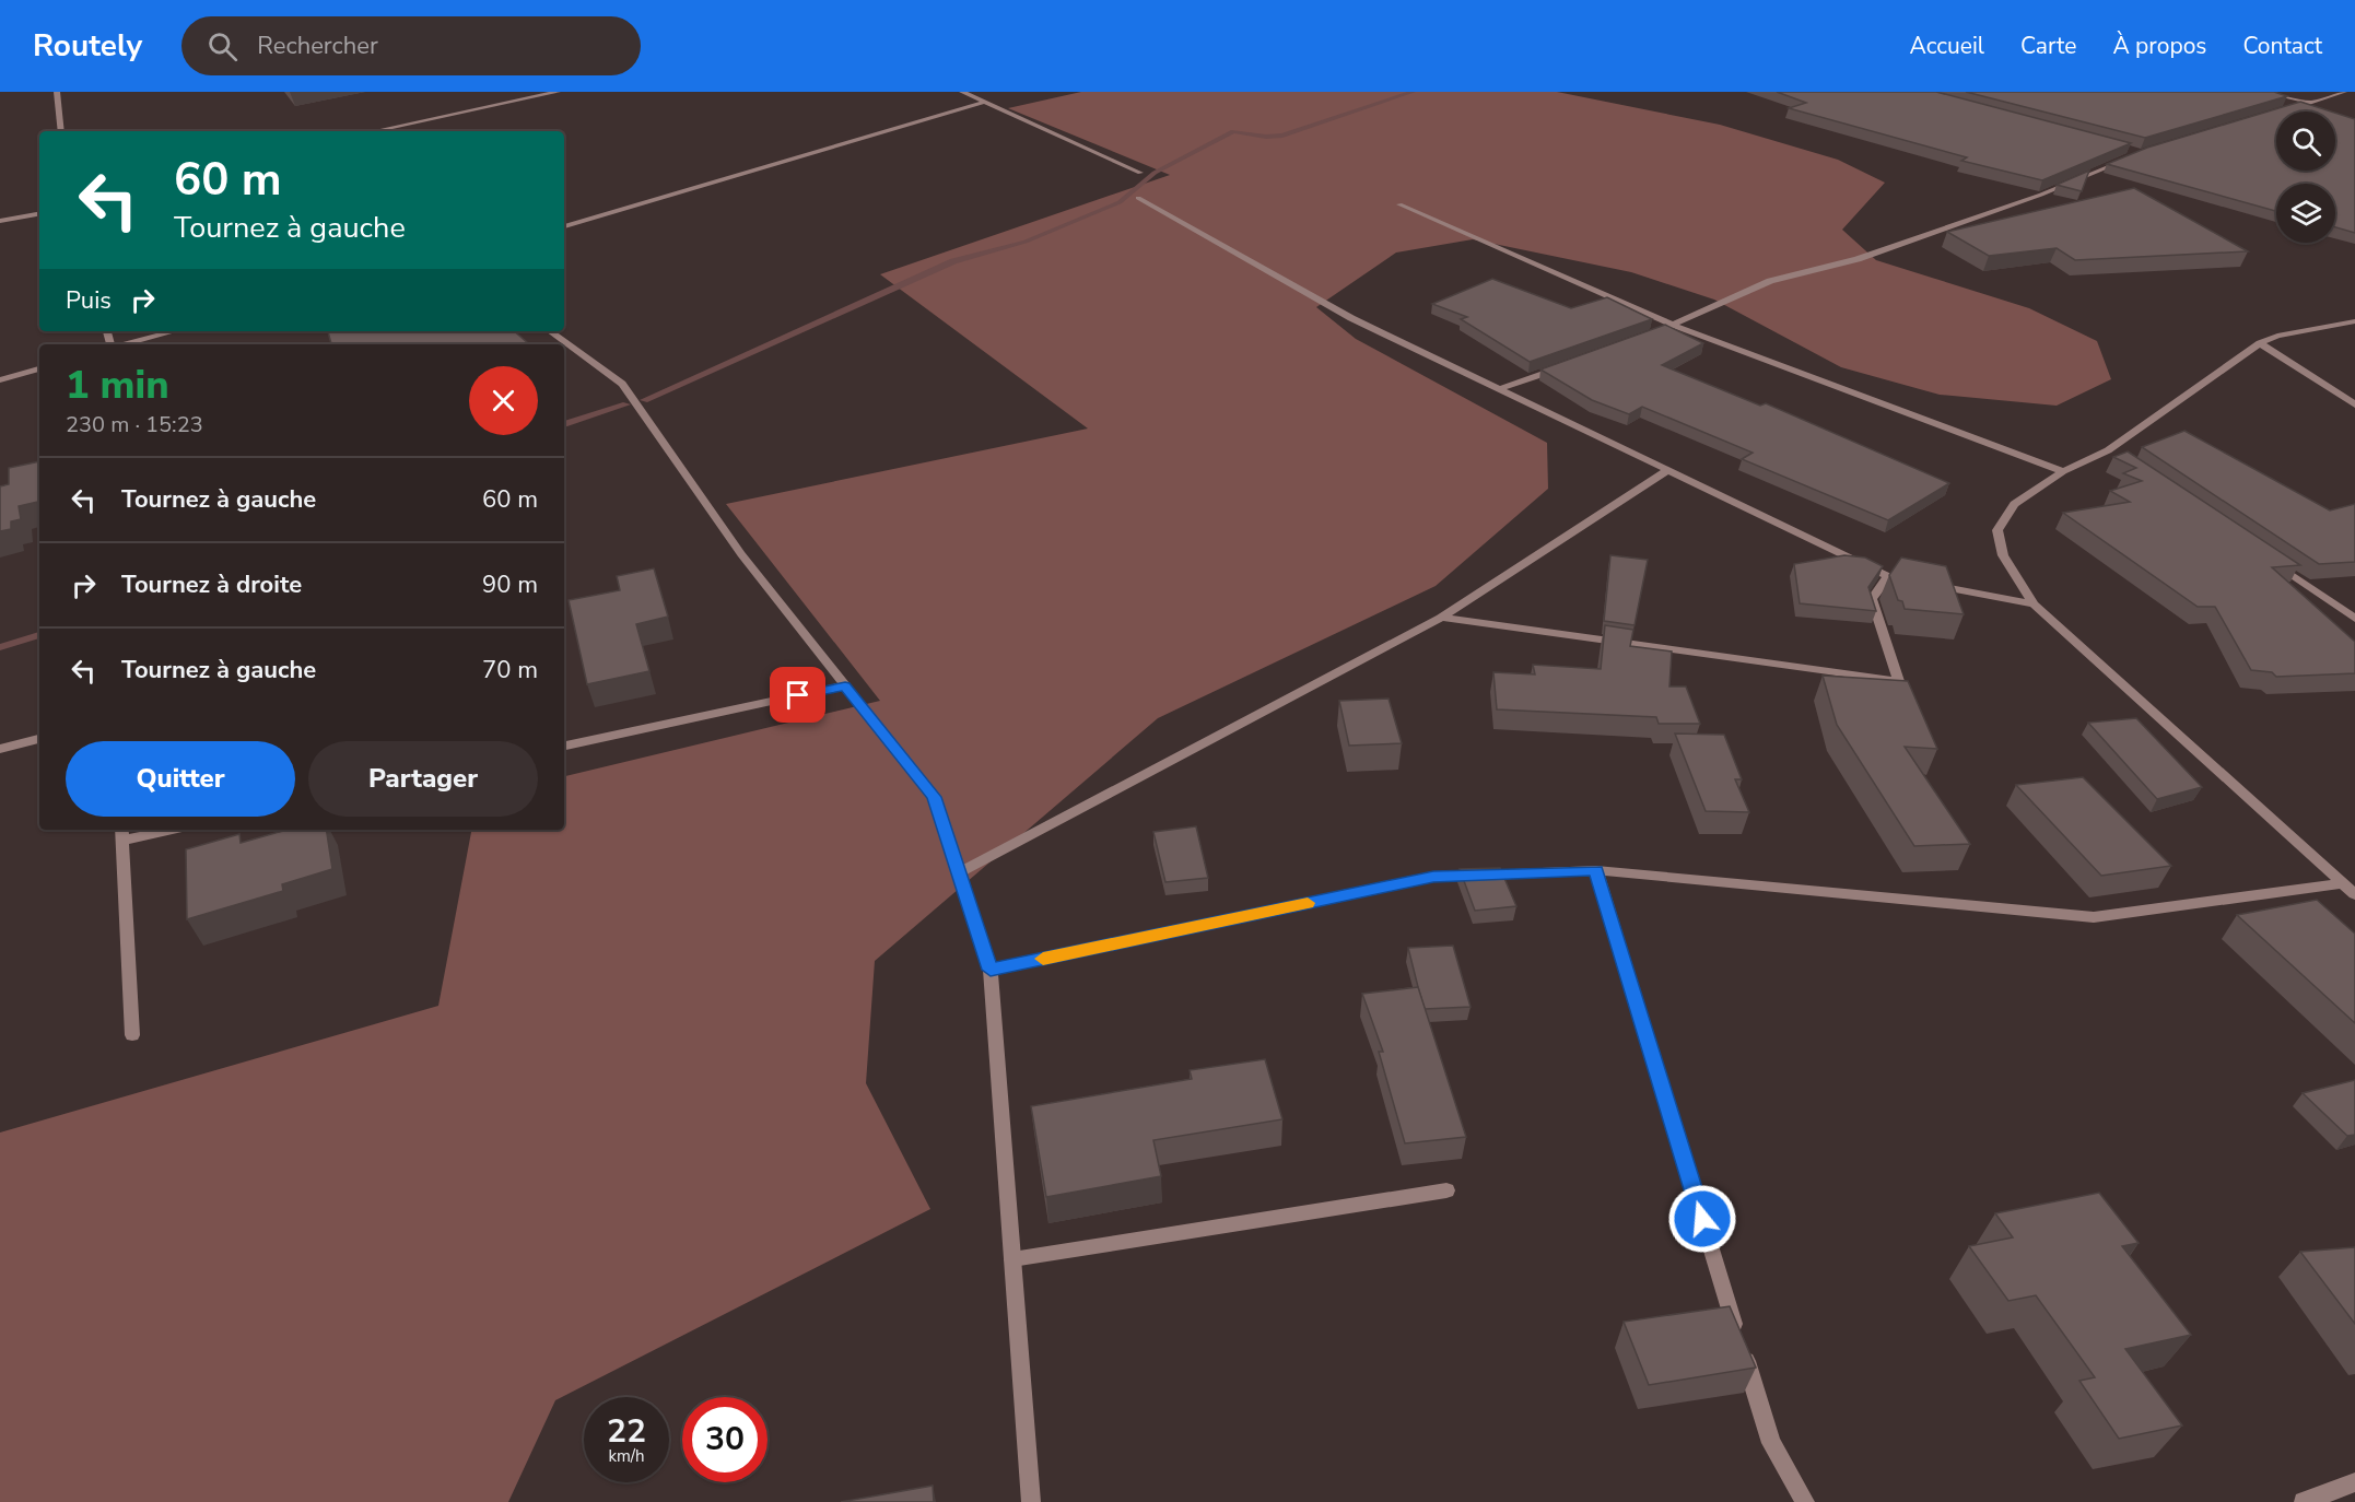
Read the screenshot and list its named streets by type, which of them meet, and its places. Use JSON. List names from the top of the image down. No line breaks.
{"page":{"header":"Routely","search":"Rechercher","nav":["Accueil","Carte","À propos","Contact"],"turn":["60 m","Tournez à gauche"],"then":"Puis","heading":["1 min","230 m · 15:23"],"list":[{"name":"Tournez à gauche","value":"60 m"},{"name":"Tournez à droite","value":"90 m"},{"name":"Tournez à gauche","value":"70 m"}],"buttons":["Quitter","Partager"],"speed":"22 km/h","limit":"30"}}
